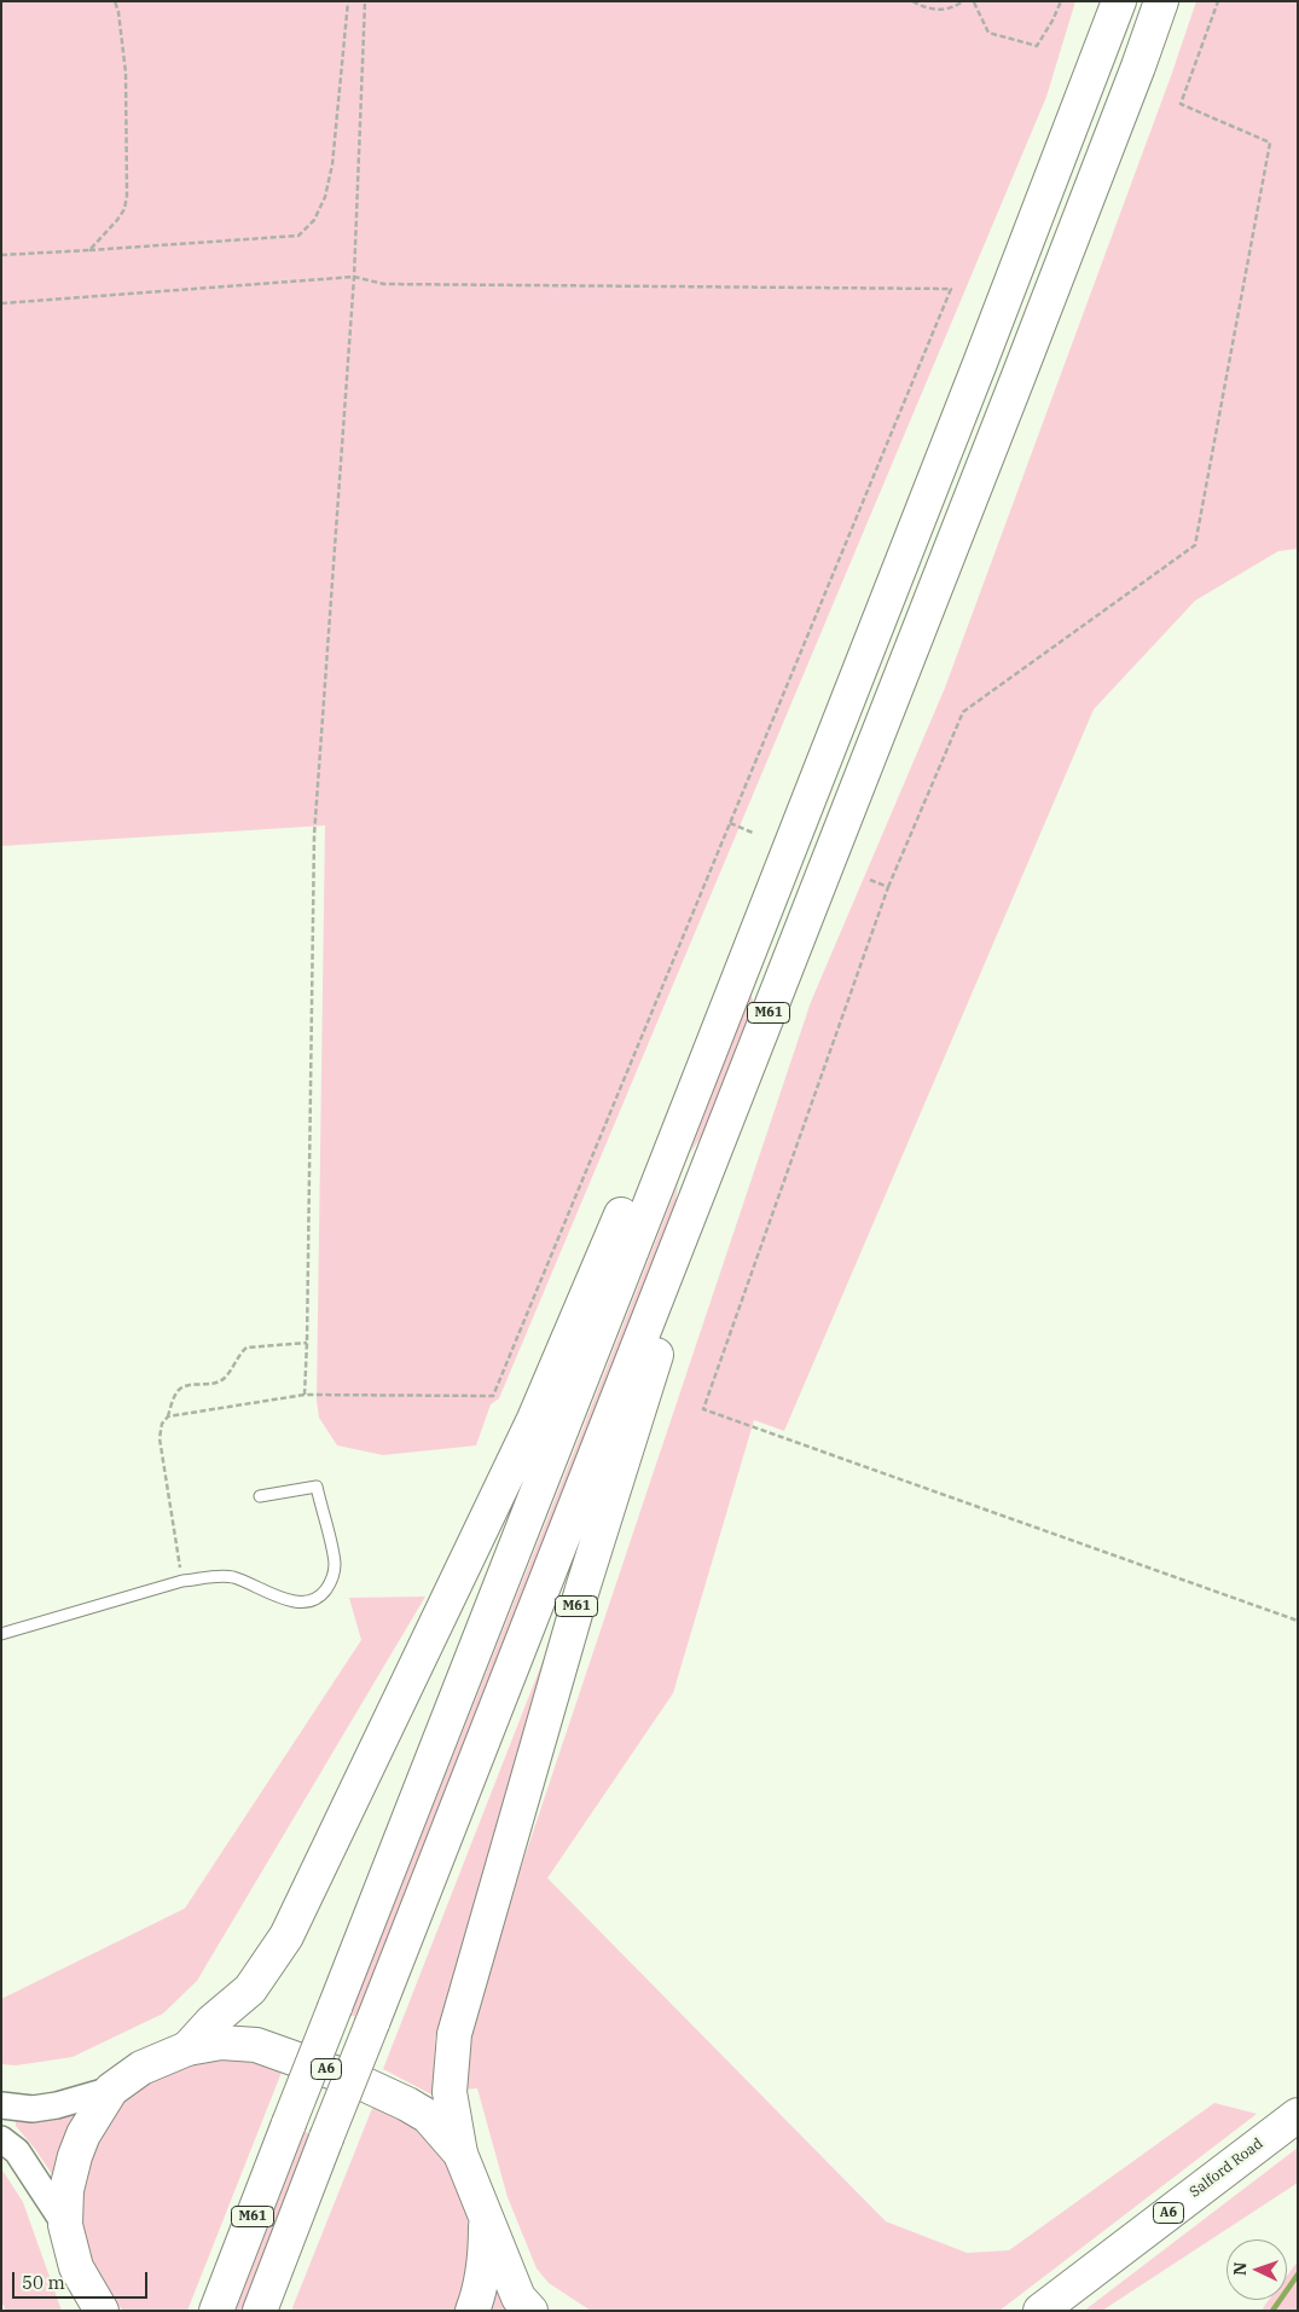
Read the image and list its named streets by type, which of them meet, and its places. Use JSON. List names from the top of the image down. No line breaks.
{"streets":{"main road":["M61","A6","Salford Road"]},"crossings":[["M61","A6"]],"scale_bar":"50 m","north":"left"}
